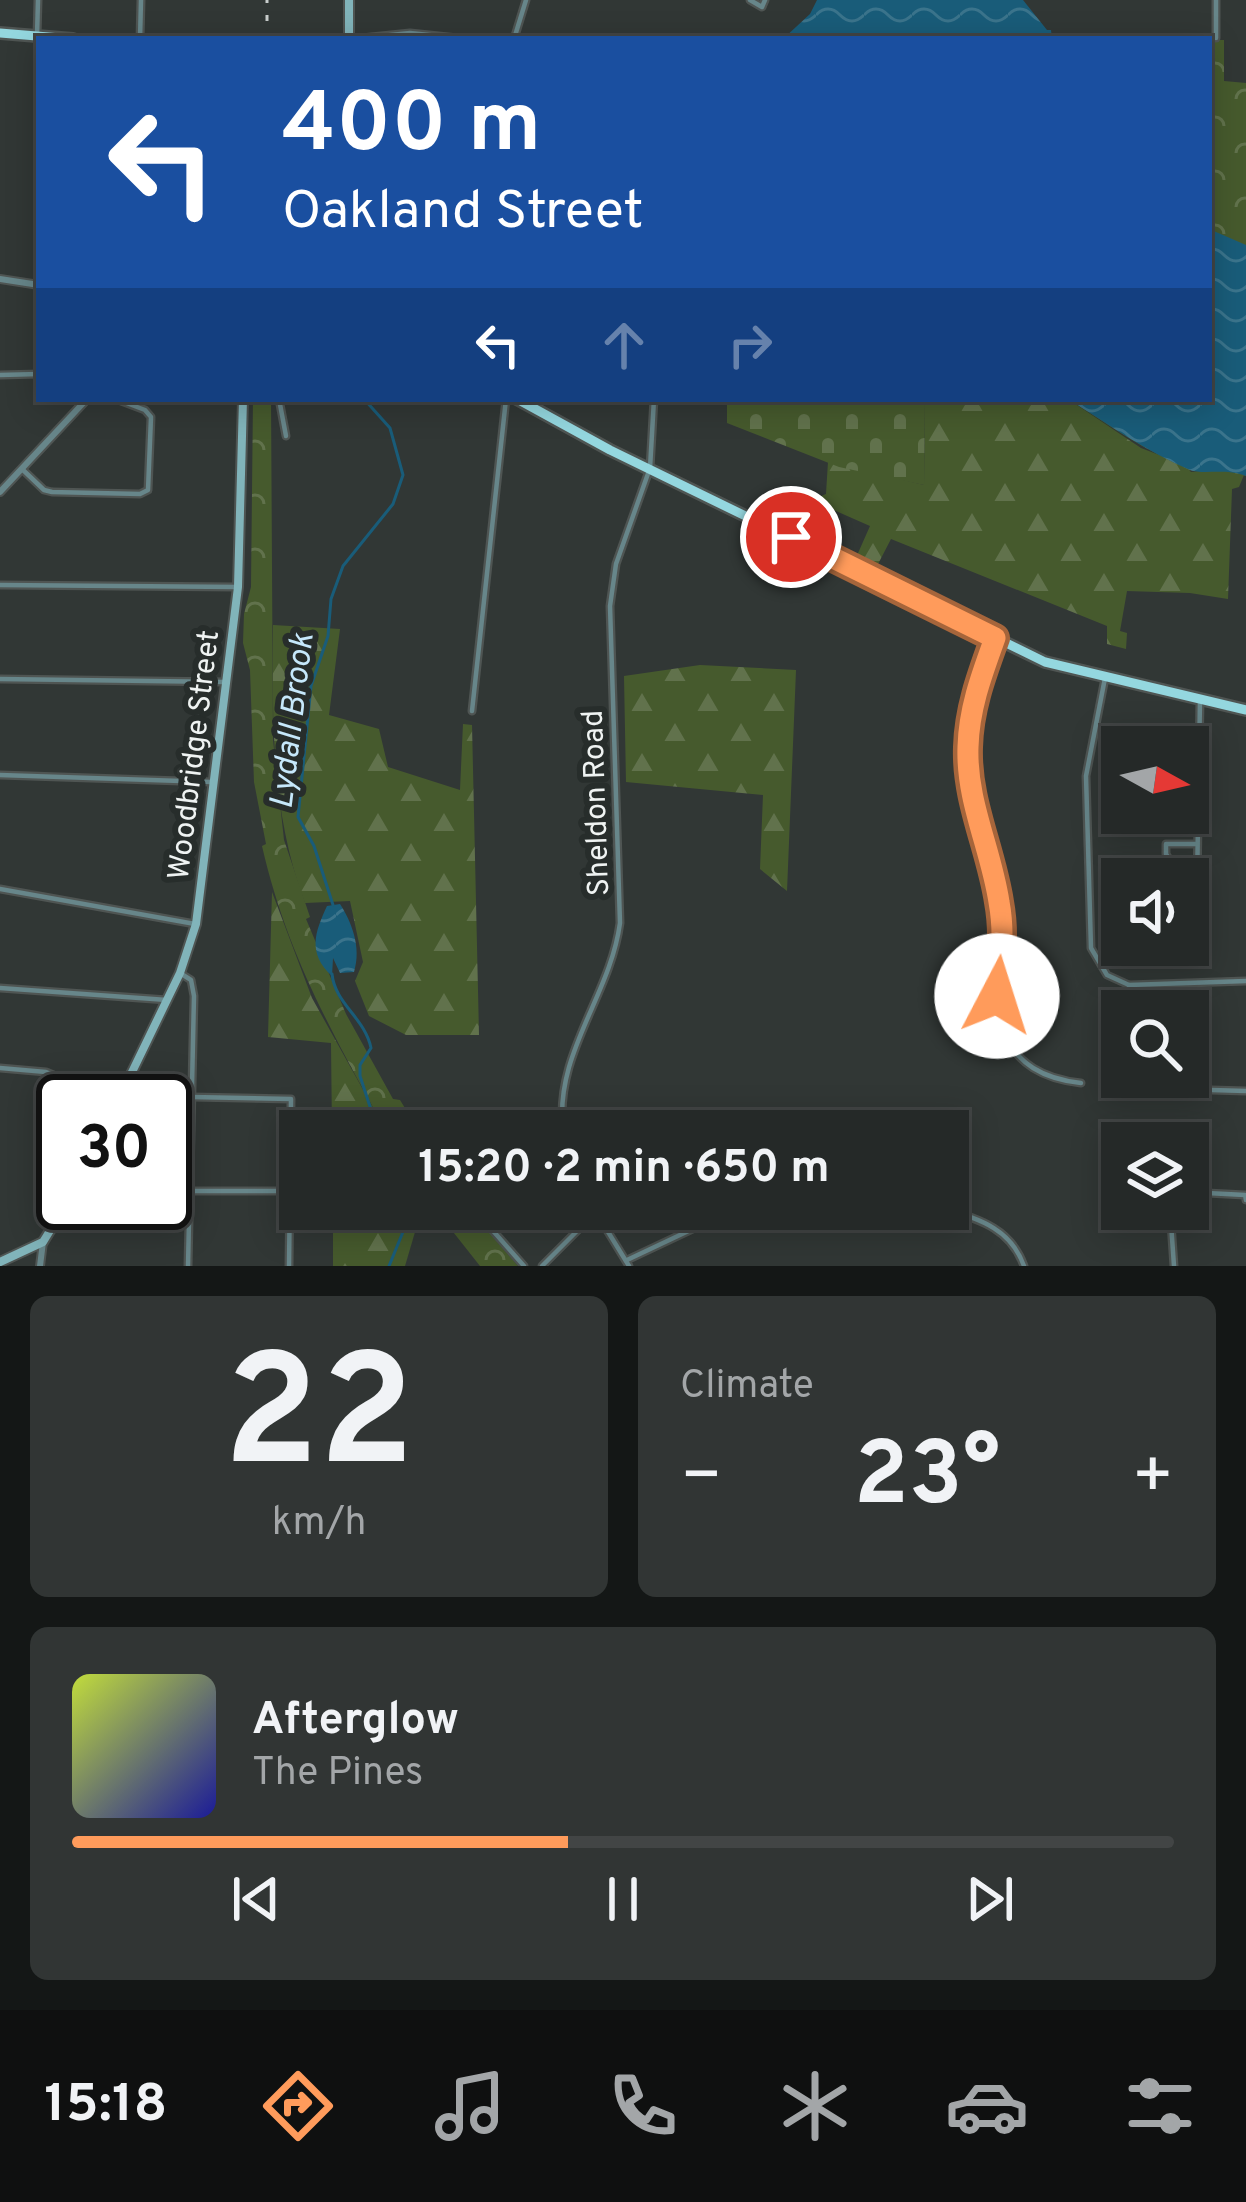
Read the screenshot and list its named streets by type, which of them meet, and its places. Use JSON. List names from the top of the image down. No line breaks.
{"streets":{"main road":["Woodbridge Street"],"street":["Sheldon Road"]},"water":["Lydall Brook"],"north":"right","page":{"turn":["400 m","Oakland Street"],"limit":"30","trip":"15:20 · 2 min · 650 m","tile":[["22","km/h"],"Climate"],"heat":["−","23°","+"],"song":["Afterglow","The Pines"],"tabs":"15:18"}}
